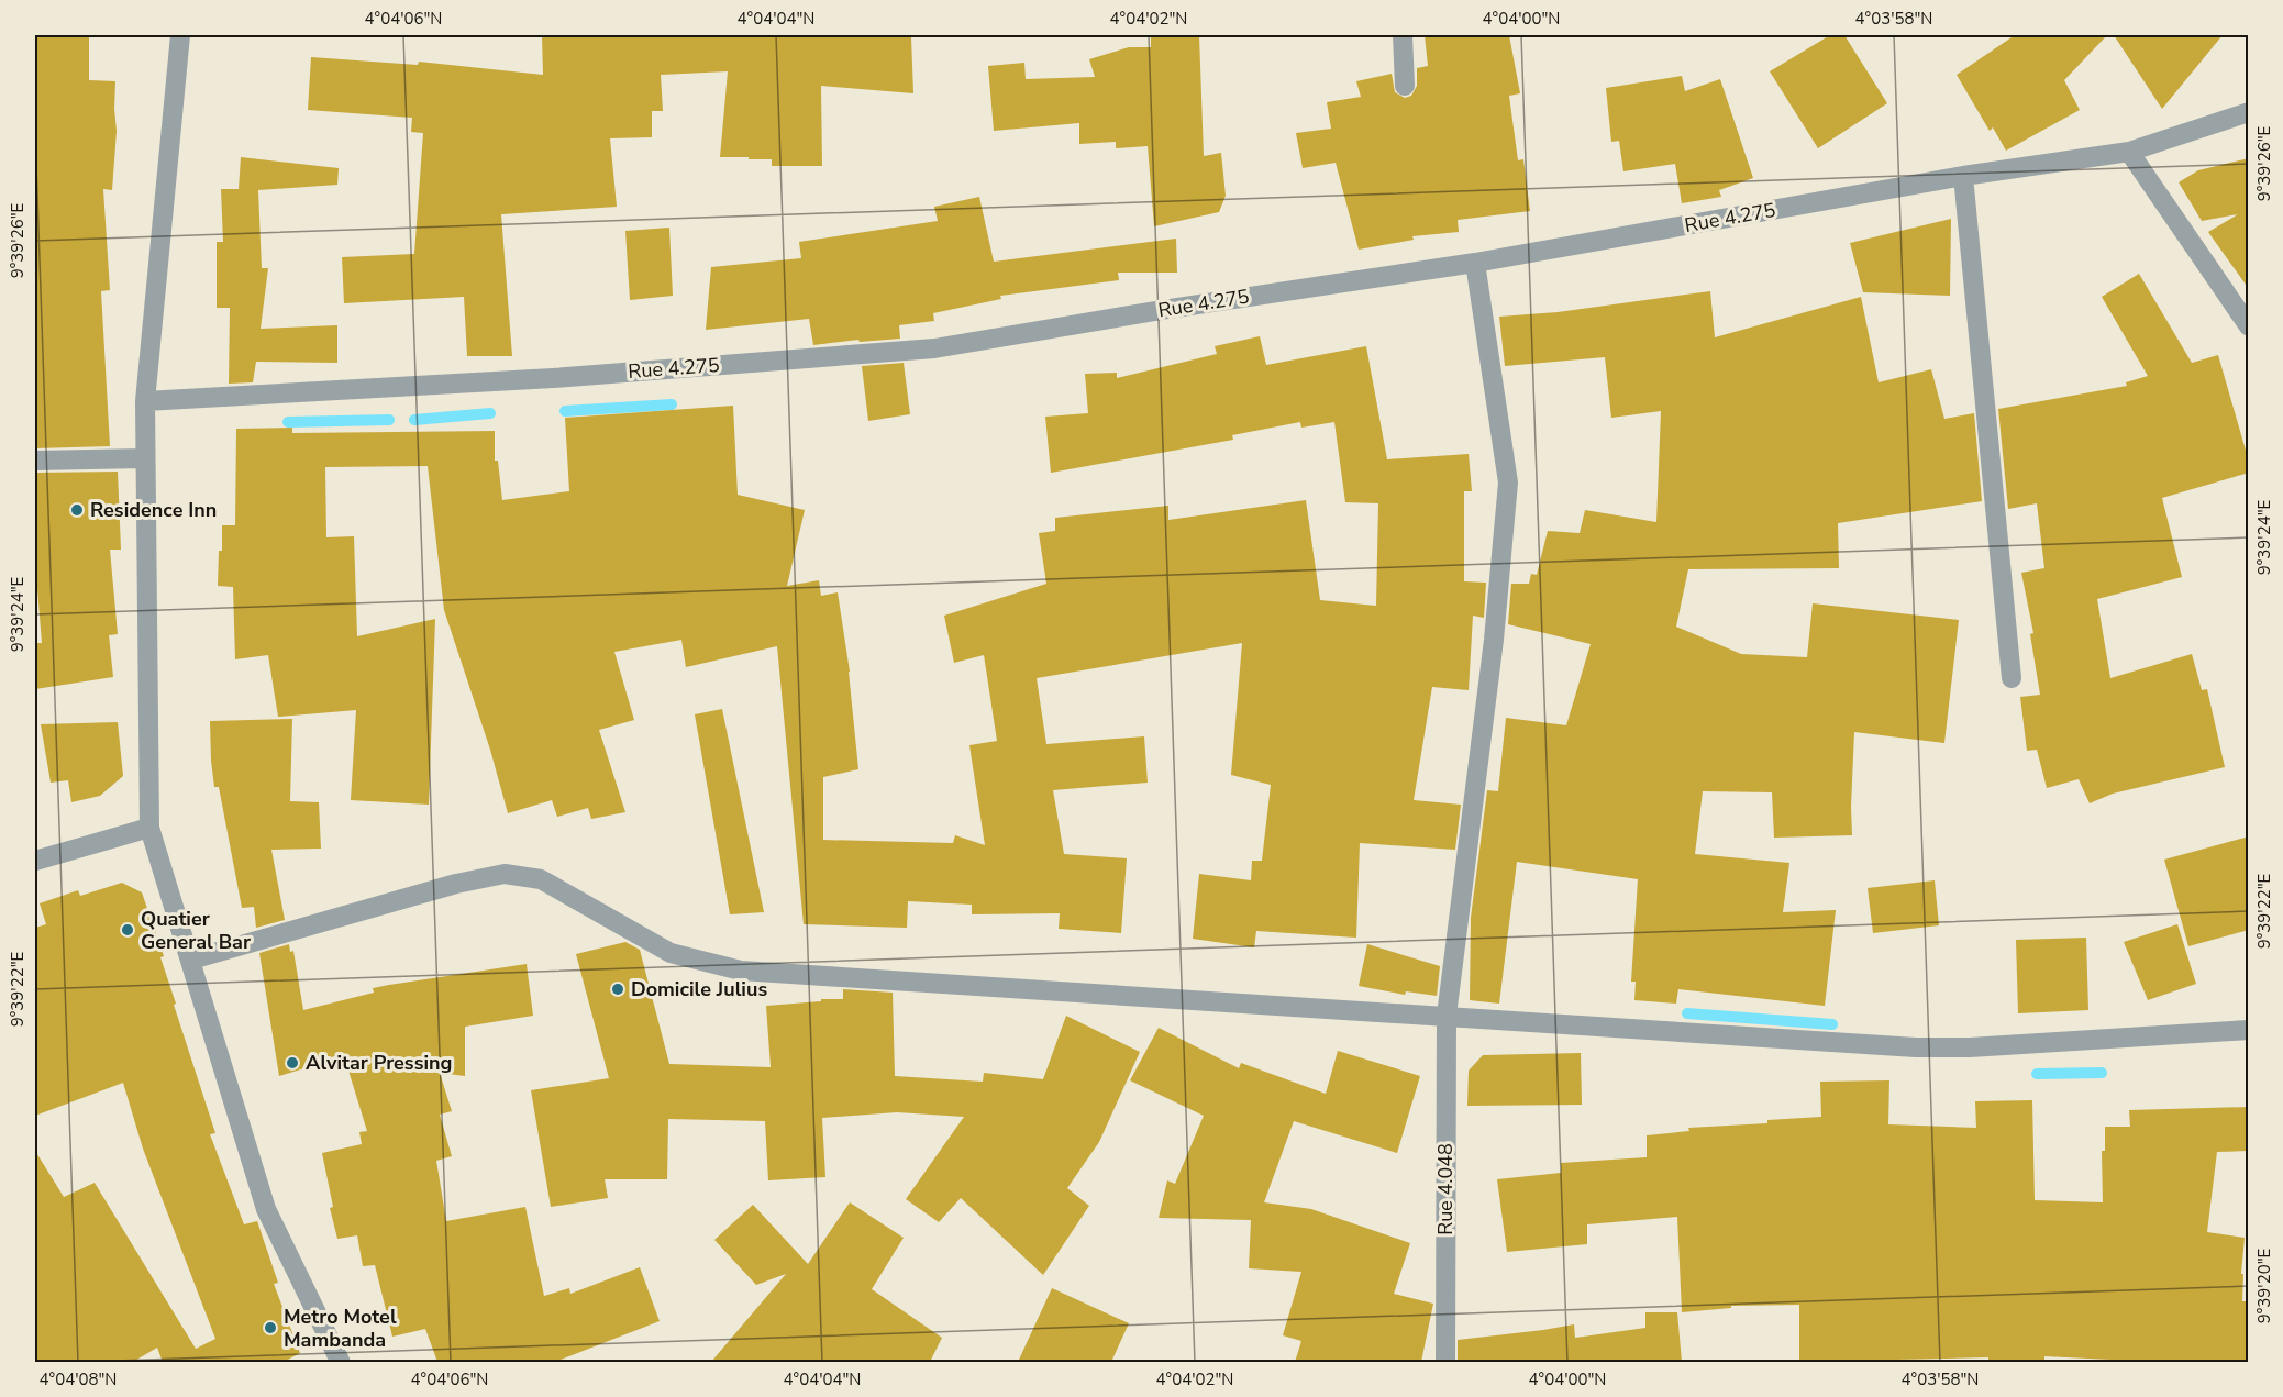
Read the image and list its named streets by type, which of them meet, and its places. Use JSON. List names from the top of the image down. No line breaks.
{"streets":{"street":["Rue 4.275","Rue 4.048"]},"crossings":[["Rue 4.275","Rue 4.048"]],"places":["Residence Inn","Quatier General Bar","Domicile Julius","Alvitar Pressing","Metro Motel Mambanda"],"coordinates":["4°04'06\"N","4°04'04\"N","4°04'02\"N","4°04'00\"N","4°03'58\"N","9°39'26\"E","9°39'24\"E","9°39'22\"E","9°39'20\"E","4°04'08\"N"]}
